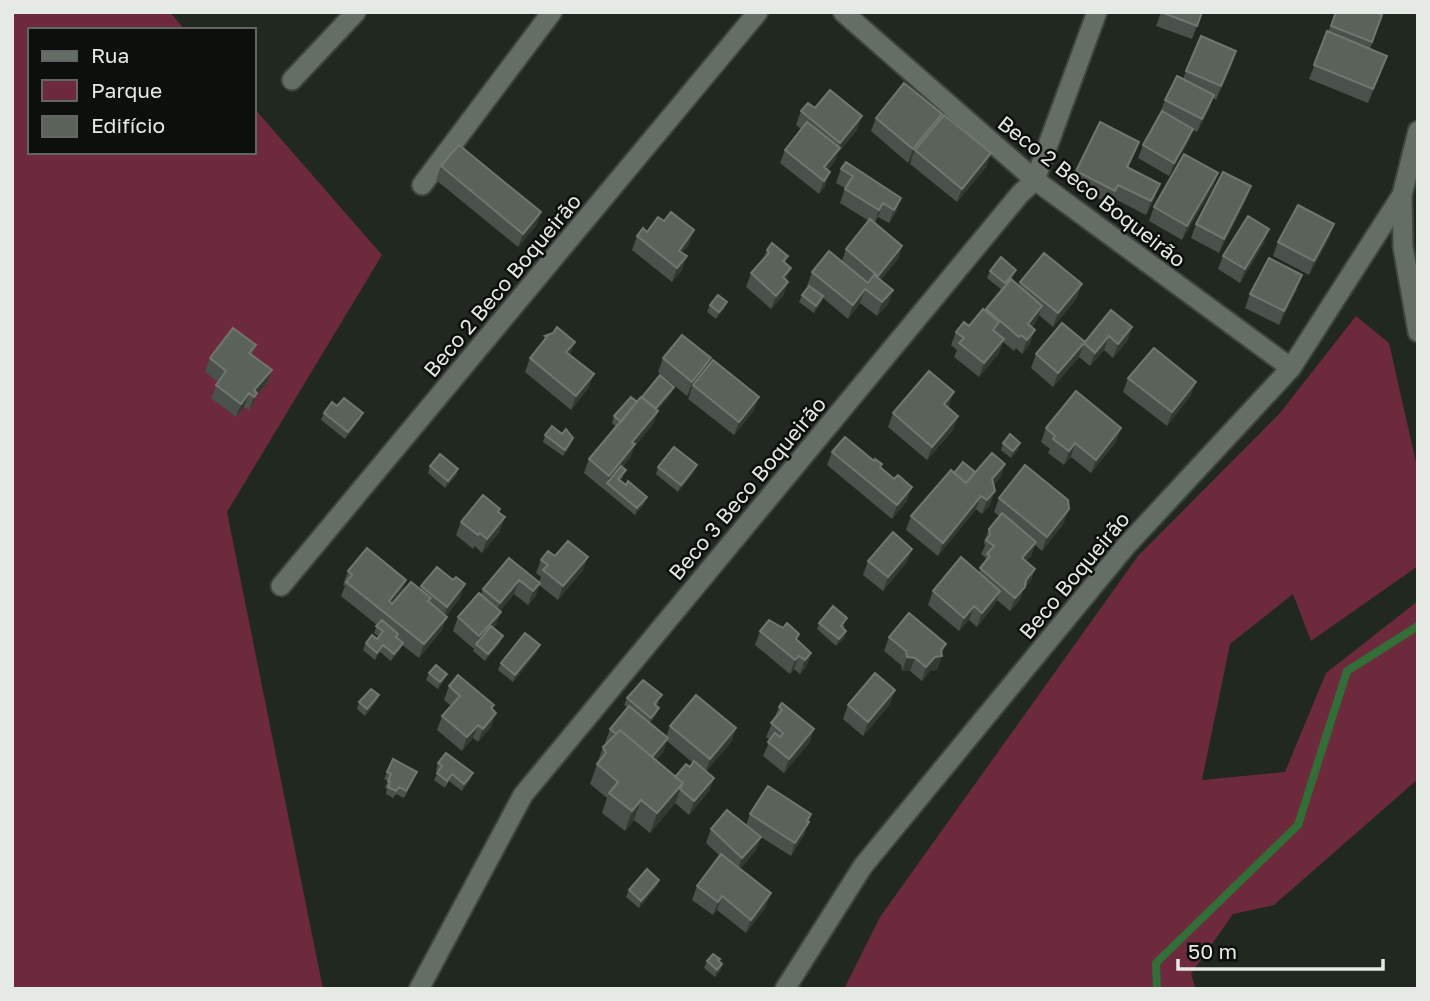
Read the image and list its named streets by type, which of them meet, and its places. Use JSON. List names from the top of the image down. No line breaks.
{"streets":{"street":["Beco 2 Beco Boqueirão","Beco 3 Beco Boqueirão","Beco Boqueirão"]},"crossings":[["Beco 2 Beco Boqueirão","Beco 3 Beco Boqueirão"],["Beco 2 Beco Boqueirão","Beco Boqueirão"]],"legend":["Rua","Parque","Edifício"],"scale_bar":"50 m"}
